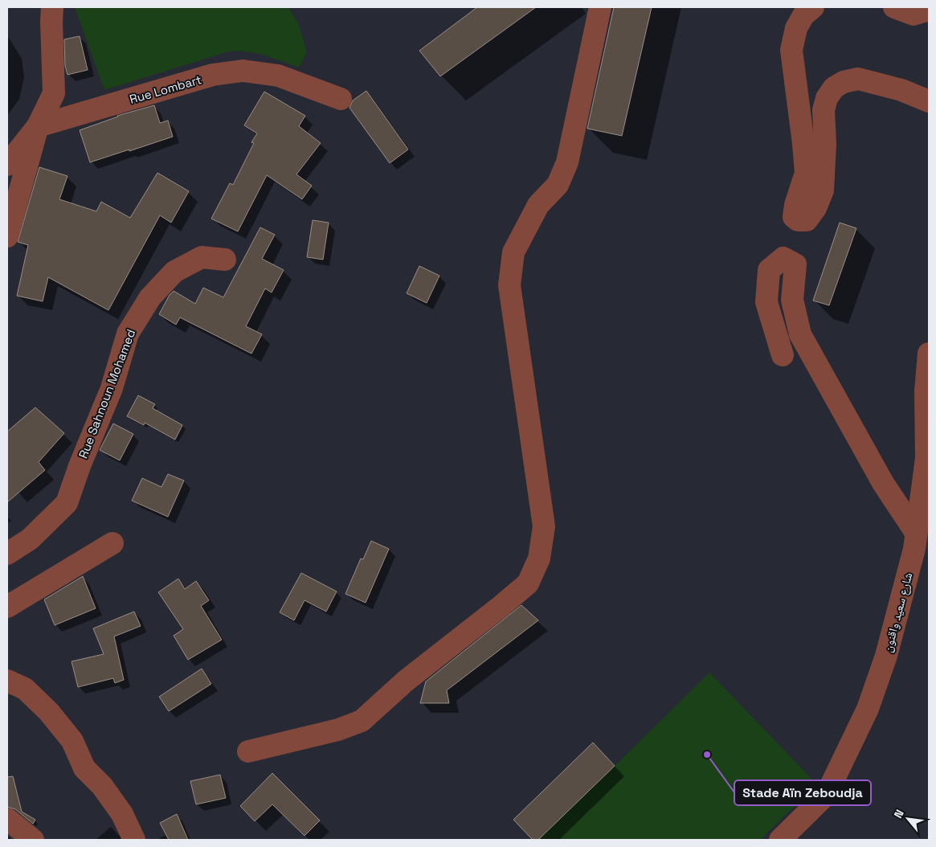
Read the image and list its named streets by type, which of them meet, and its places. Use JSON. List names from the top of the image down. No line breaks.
{"streets":{"street":["Rue Lombart","Rue Sahnoun Mohamed","شارع سعيد واقنون"]},"places":["Stade Aïn Zeboudja"],"north":"top left"}
